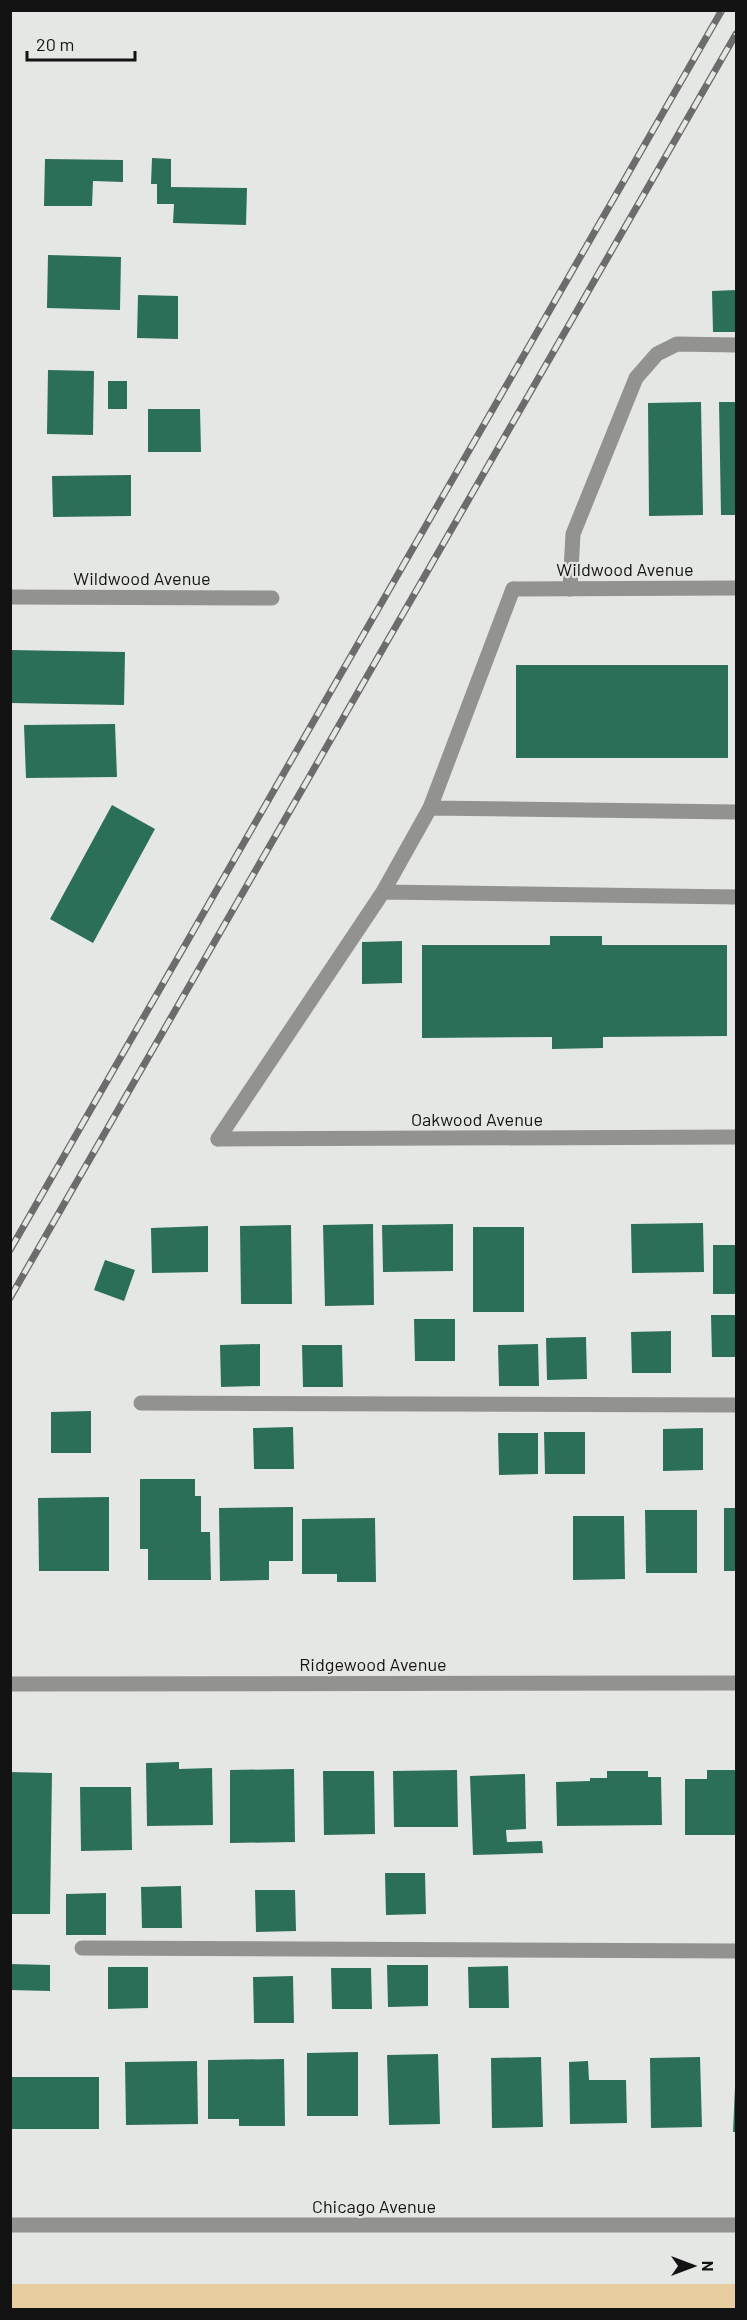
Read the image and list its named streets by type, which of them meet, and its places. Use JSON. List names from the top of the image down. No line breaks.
{"streets":{"street":["Wildwood Avenue","Oakwood Avenue","Ridgewood Avenue","Chicago Avenue"]},"scale_bar":"20 m","north":"right"}
